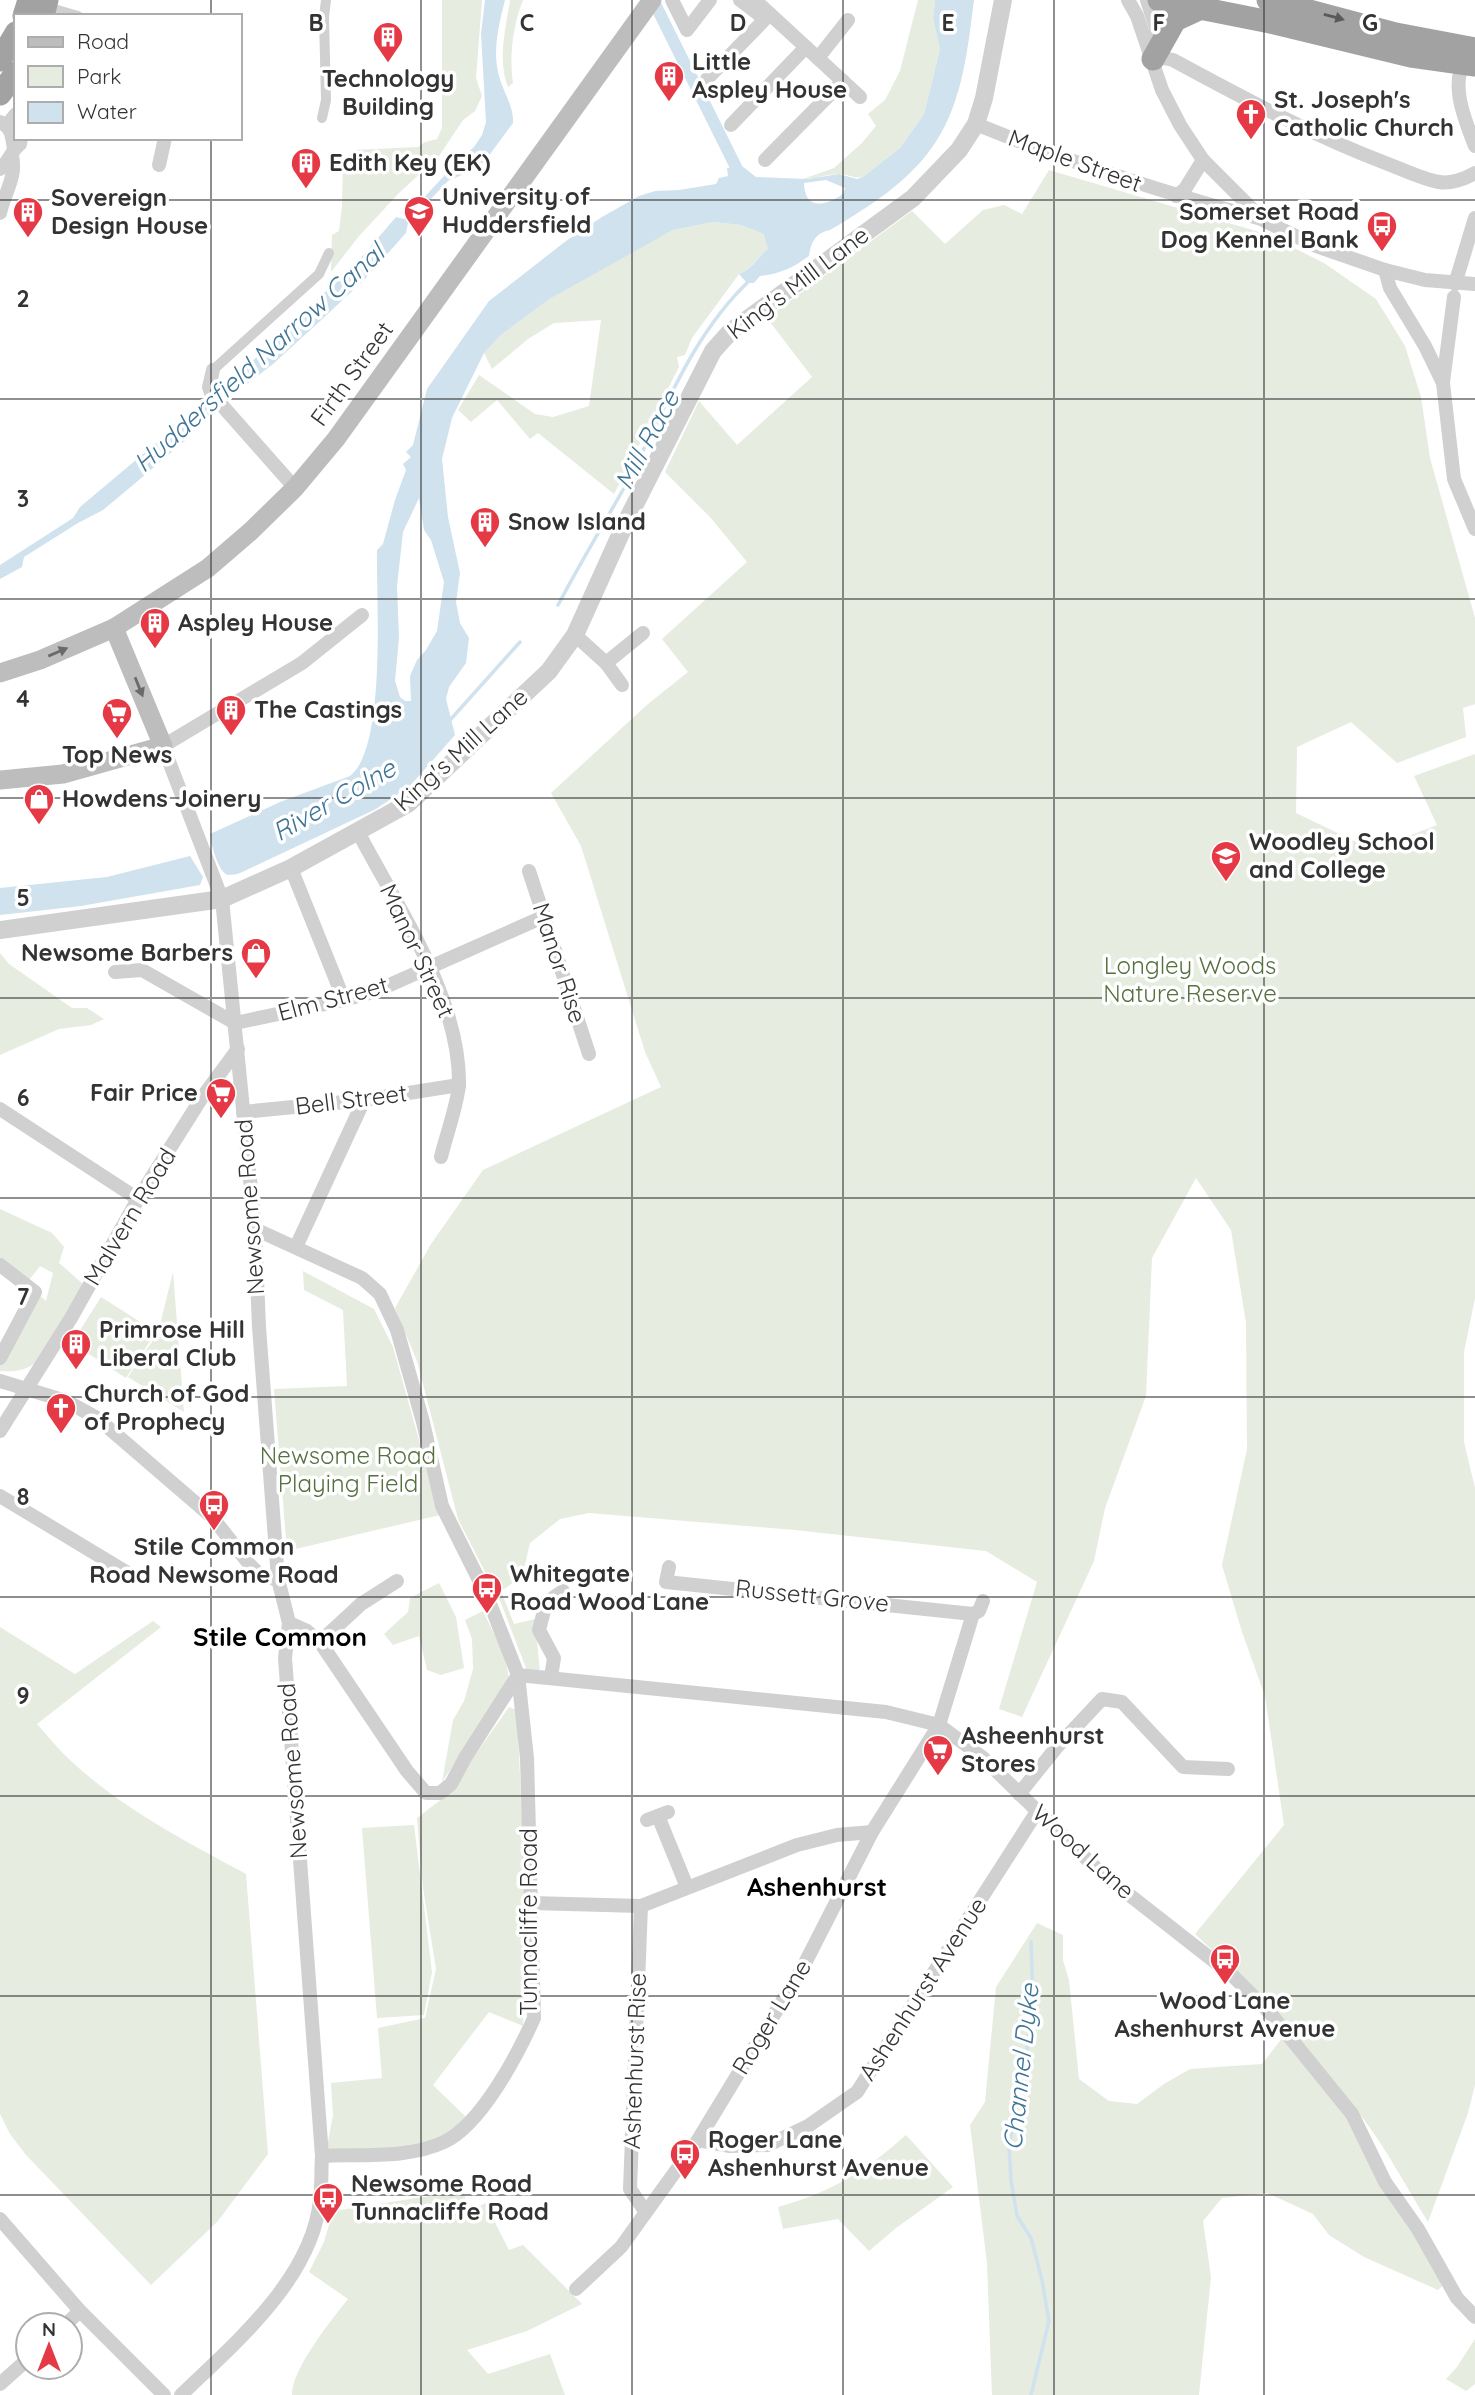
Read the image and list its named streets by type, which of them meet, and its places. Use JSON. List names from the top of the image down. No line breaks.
{"streets":{"main road":["Firth Street"],"street":["Maple Street","King's Mill Lane","Manor Street","Manor Rise","Elm Street","Bell Street","Newsome Road","Malvern Road","Russett Grove","Wood Lane","Tunnacliffe Road","Ashenhurst Avenue","Roger Lane","Ashenhurst Rise"]},"crossings":[["Maple Street","King's Mill Lane"],["King's Mill Lane","Manor Street"],["King's Mill Lane","Newsome Road"],["Manor Street","Elm Street"],["Manor Street","Bell Street"],["Manor Rise","Elm Street"],["Elm Street","Newsome Road"],["Bell Street","Newsome Road"],["Newsome Road","Malvern Road"],["Newsome Road","Tunnacliffe Road"],["Russett Grove","Roger Lane"],["Wood Lane","Tunnacliffe Road"],["Wood Lane","Ashenhurst Avenue"],["Wood Lane","Roger Lane"],["Ashenhurst Avenue","Roger Lane"],["Roger Lane","Ashenhurst Rise"]],"districts":["Stile Common","Ashenhurst"],"water":["Huddersfield Narrow Canal","Mill Race","River Colne","Channel Dyke"],"parks":["Longley Woods Nature Reserve","Newsome Road Playing Field"],"places":{"building":["Technology Building","Little Aspley House","Edith Key (EK)","Sovereign Design House","Snow Island","Aspley House","The Castings","Primrose Hill Liberal Club"],"church":["St. Joseph's Catholic Church","Church of God of Prophecy"],"school or university":["University of Huddersfield","Woodley School and College"],"bus stop":["Somerset Road Dog Kennel Bank","Stile Common Road Newsome Road","Whitegate Road Wood Lane","Wood Lane Ashenhurst Avenue","Roger Lane Ashenhurst Avenue","Newsome Road Tunnacliffe Road"],"supermarket":["Top News","Fair Price","Asheenhurst Stores"],"shop":["Howdens Joinery","Newsome Barbers"]},"legend":["Road","Park","Water"],"north":"top","grid":{"columns":["B","C","D","E","F","G"],"rows":["2","3","4","5","6","7","8","9"]}}
